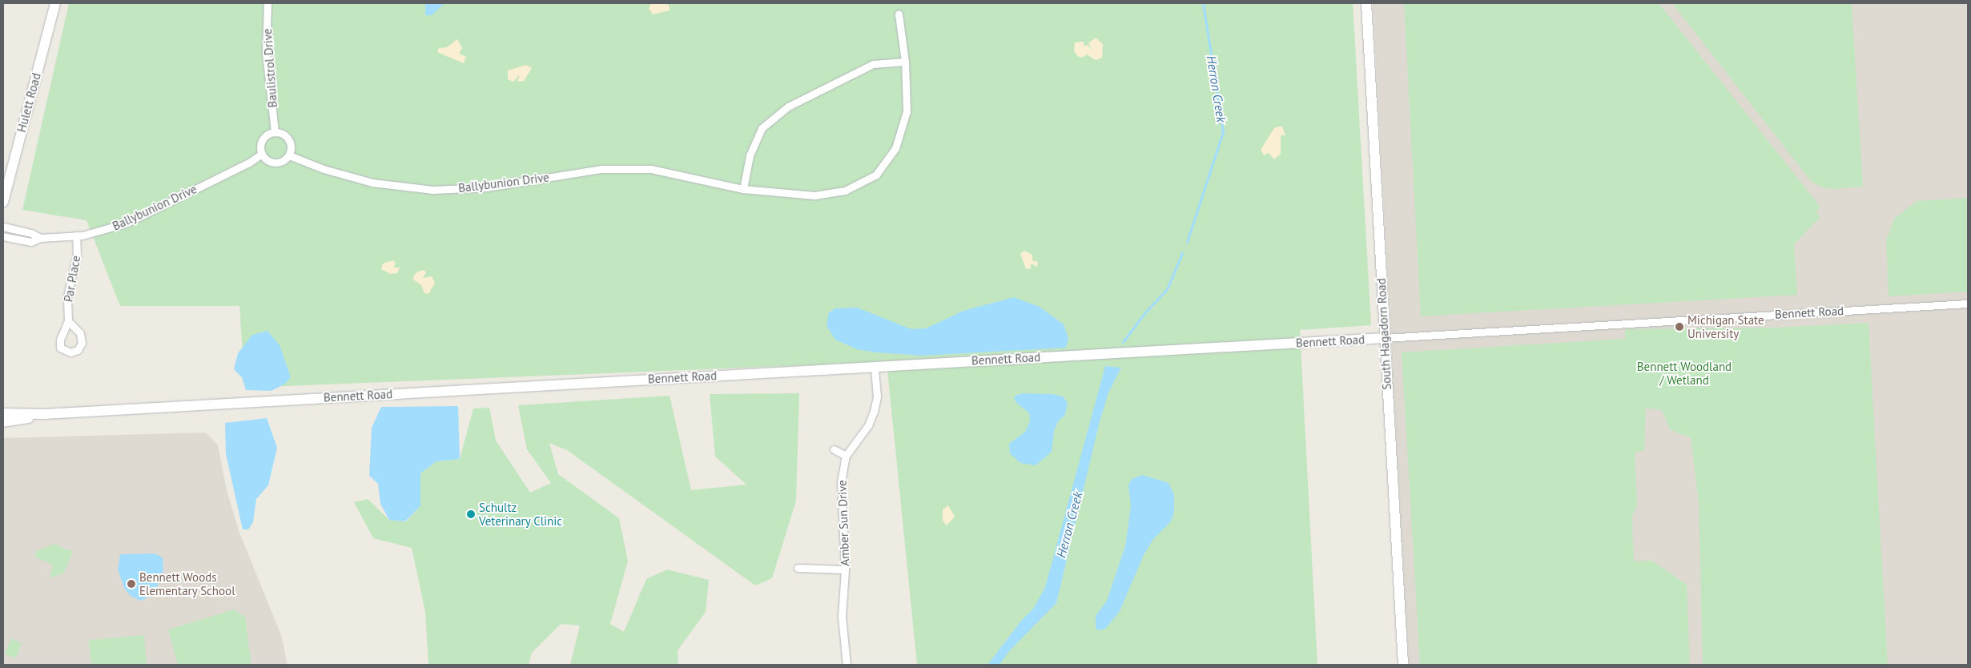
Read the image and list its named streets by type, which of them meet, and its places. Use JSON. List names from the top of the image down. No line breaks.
{"streets":{"street":["Baulistrol Drive","Hulett Road","Ballybunion Drive","Par Place","Bennett Road","South Hagadorn Road","Amber Sun Drive"]},"crossings":[["Baulistrol Drive","Ballybunion Drive"],["Ballybunion Drive","Par Place"],["Bennett Road","South Hagadorn Road"],["Bennett Road","Amber Sun Drive"]],"water":["Herron Creek"],"parks":["Bennett Woodland / Wetland"],"places":["Michigan State University","Schultz Veterinary Clinic","Bennett Woods Elementary School"]}
